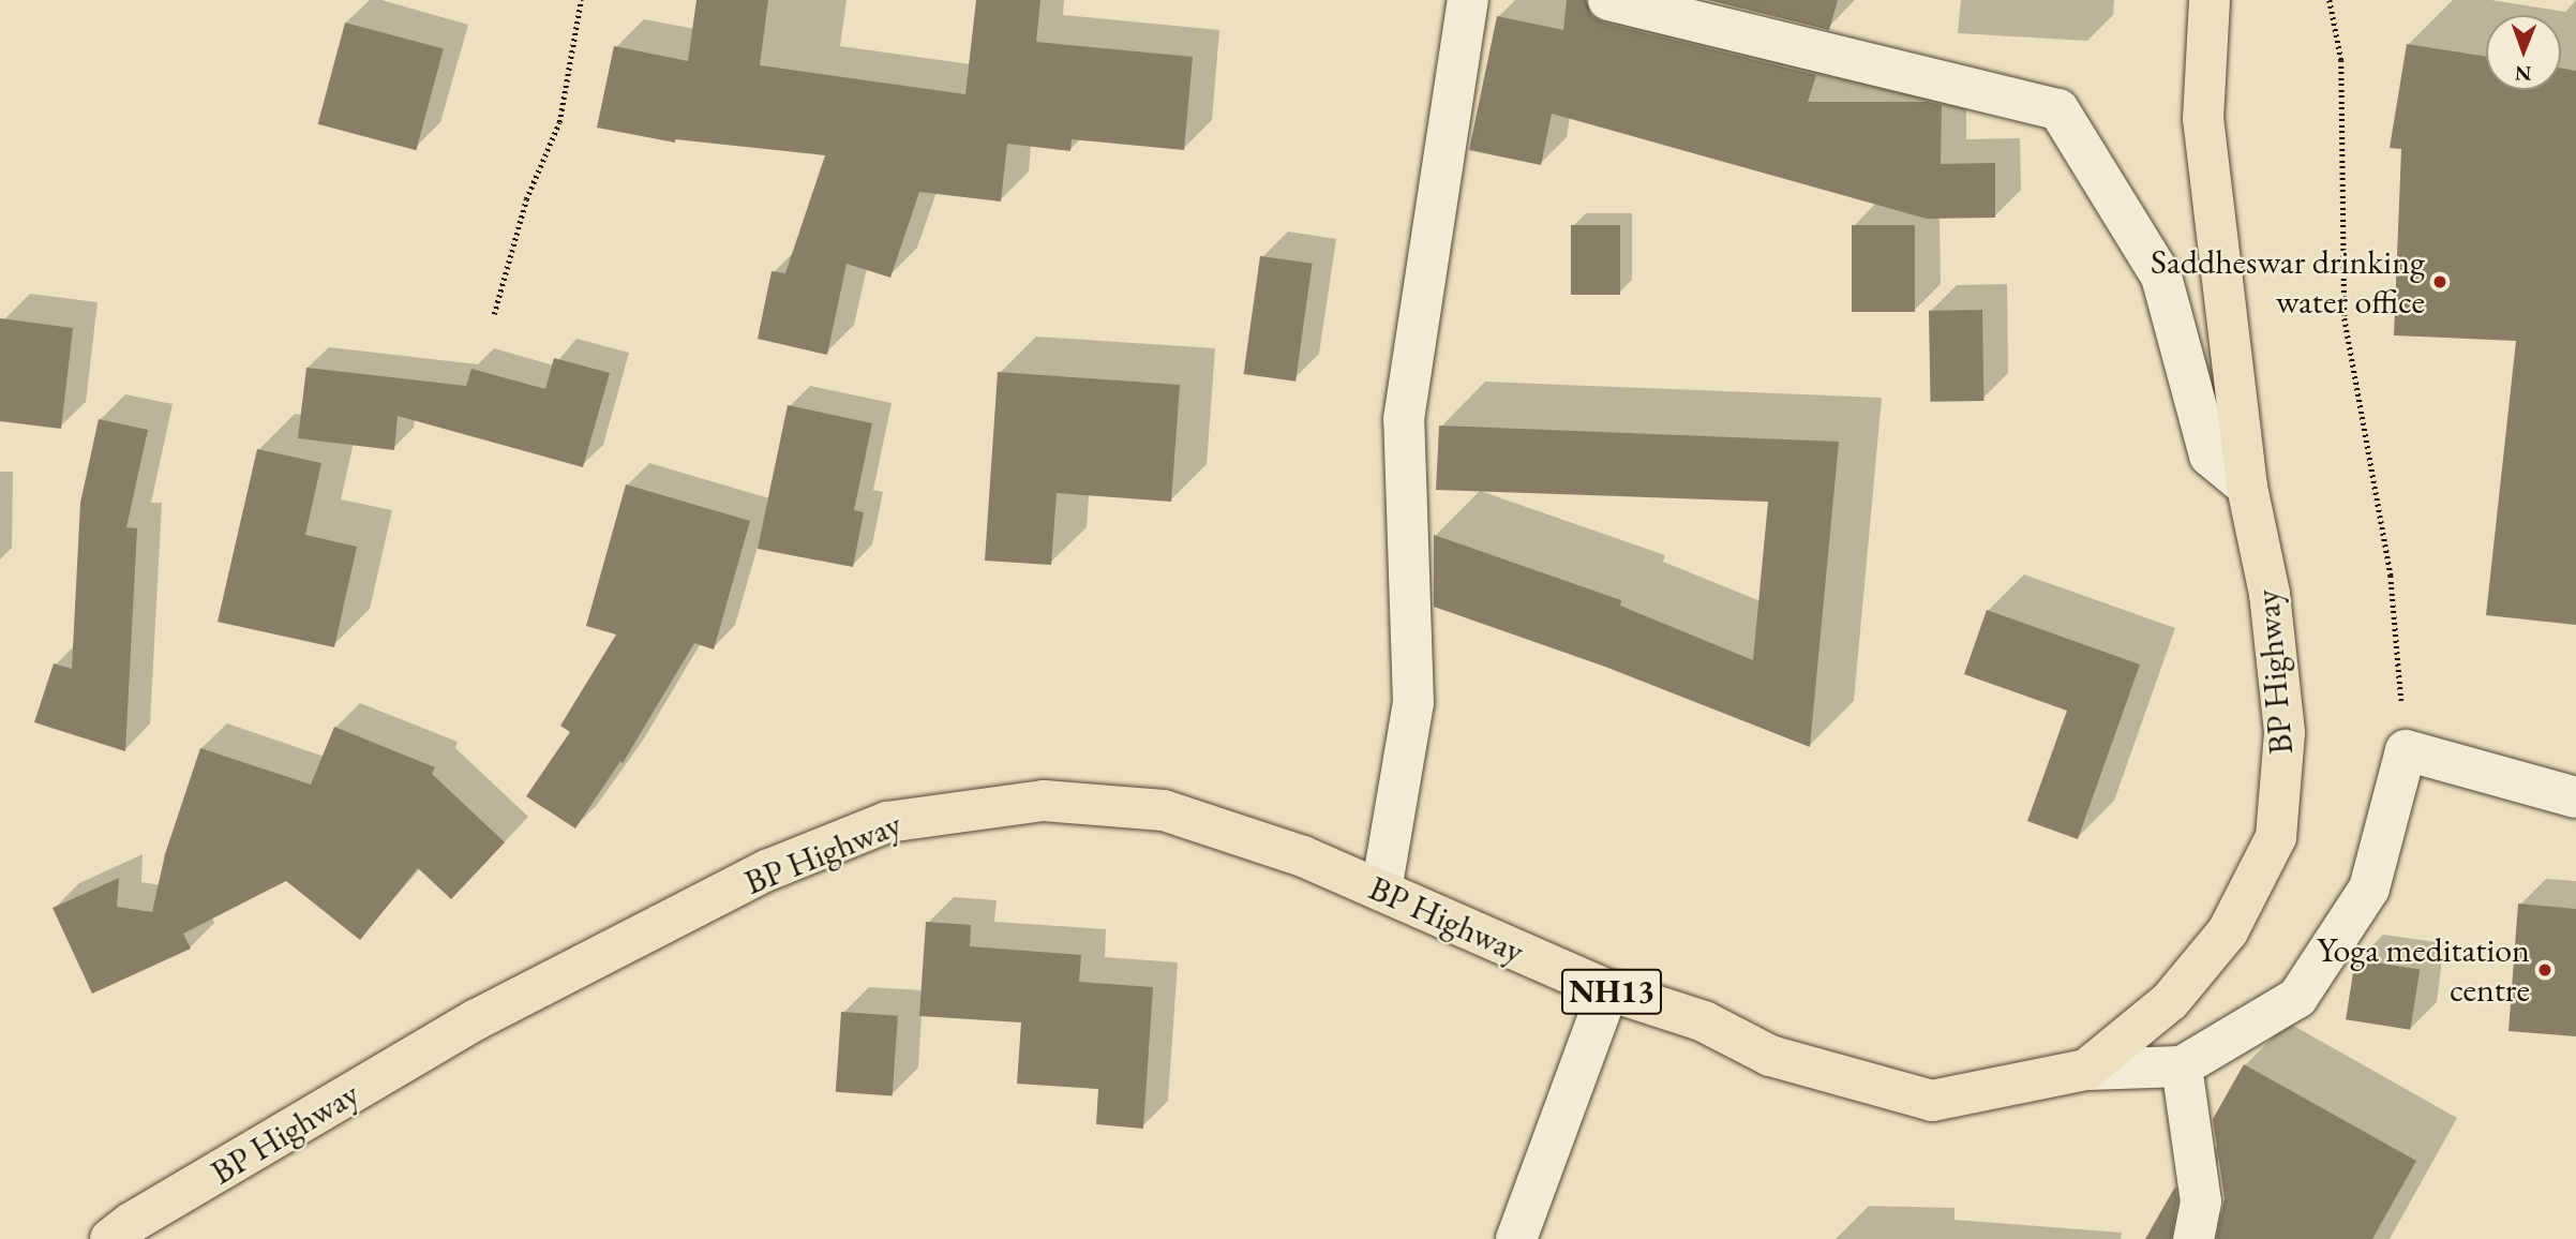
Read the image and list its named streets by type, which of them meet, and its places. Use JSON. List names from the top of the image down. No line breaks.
{"streets":{"highway":["BP Highway","NH13"]},"places":["Saddheswar drinking water office","Yoga meditation centre"],"north":"bottom"}
